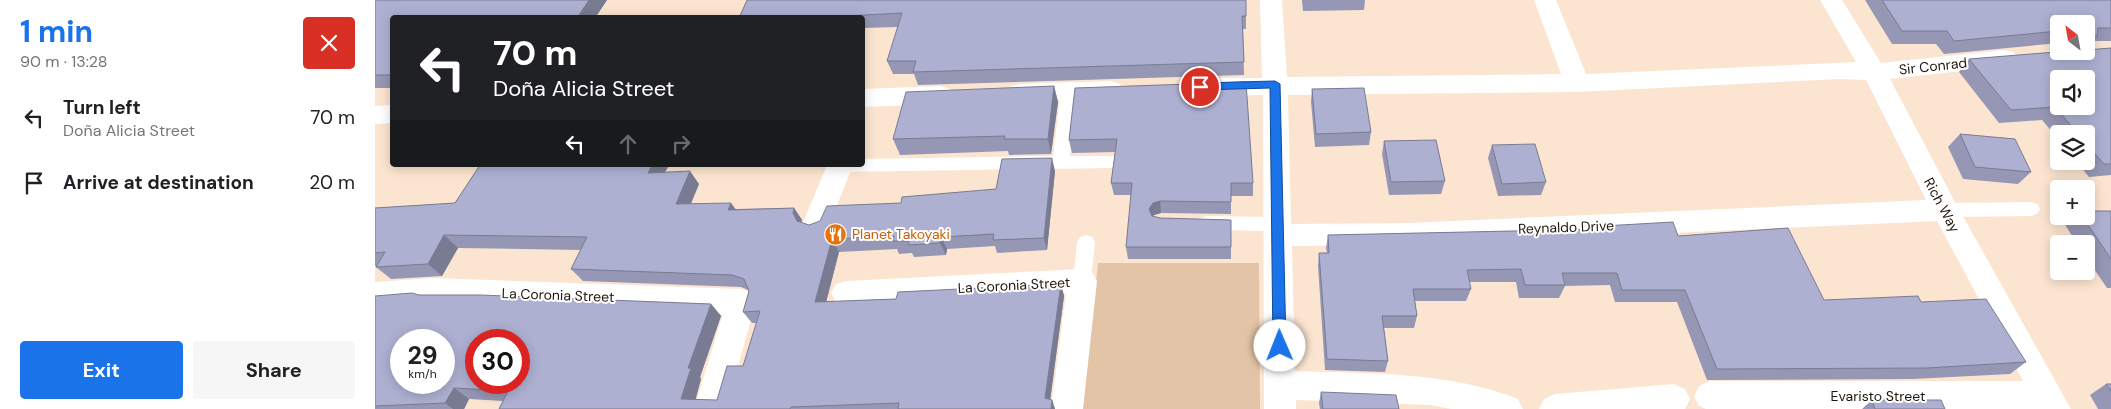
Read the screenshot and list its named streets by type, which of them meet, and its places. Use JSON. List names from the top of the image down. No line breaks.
{"streets":{"street":["Sir Conrad","Rich Way","Reynaldo Drive","La Coronia Street","Evaristo Street"]},"crossings":[["Sir Conrad","Rich Way"],["Rich Way","Reynaldo Drive"],["Rich Way","Evaristo Street"]],"places":{"restaurant":["Planet Takoyaki"]},"north":"top left","page":{"heading":["1 min","90 m · 13:28"],"map_buttons":["+","−"],"turn":["70 m","Doña Alicia Street"],"list":[{"name":"Turn left","note":"Doña Alicia Street","value":"70 m"},{"name":"Arrive at destination","value":"20 m"}],"speed":"29 km/h","limit":"30","buttons":["Exit","Share"]}}
